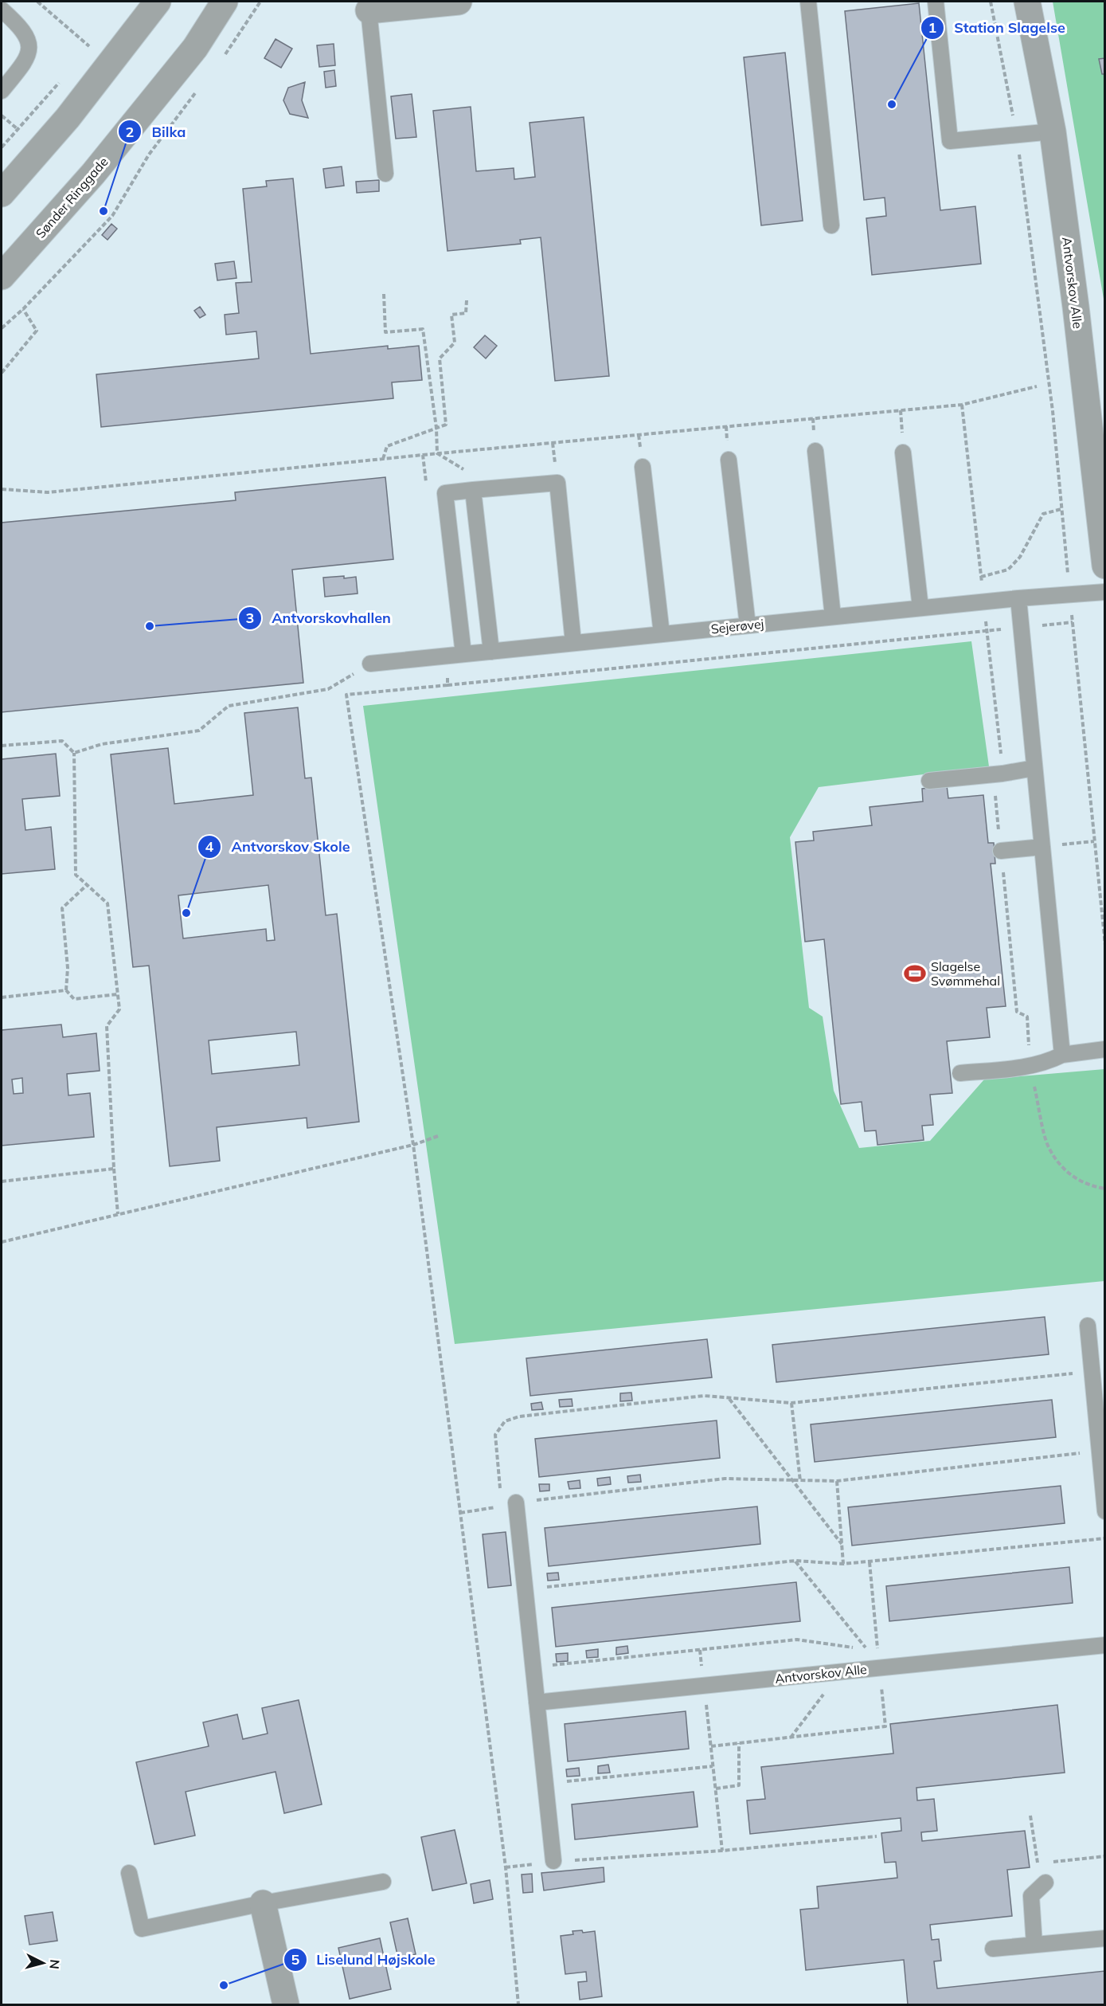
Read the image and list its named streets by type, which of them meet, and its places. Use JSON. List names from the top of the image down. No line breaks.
{"streets":{"street":["Sønder Ringgade","Antvorskov Alle"],"lane":["Sejerøvej"]},"places":{"other":["Station Slagelse","Bilka","Antvorskovhallen","Antvorskov Skole","Liselund Højskole"],"sports":["Slagelse Svømmehal"]},"north":"right"}
